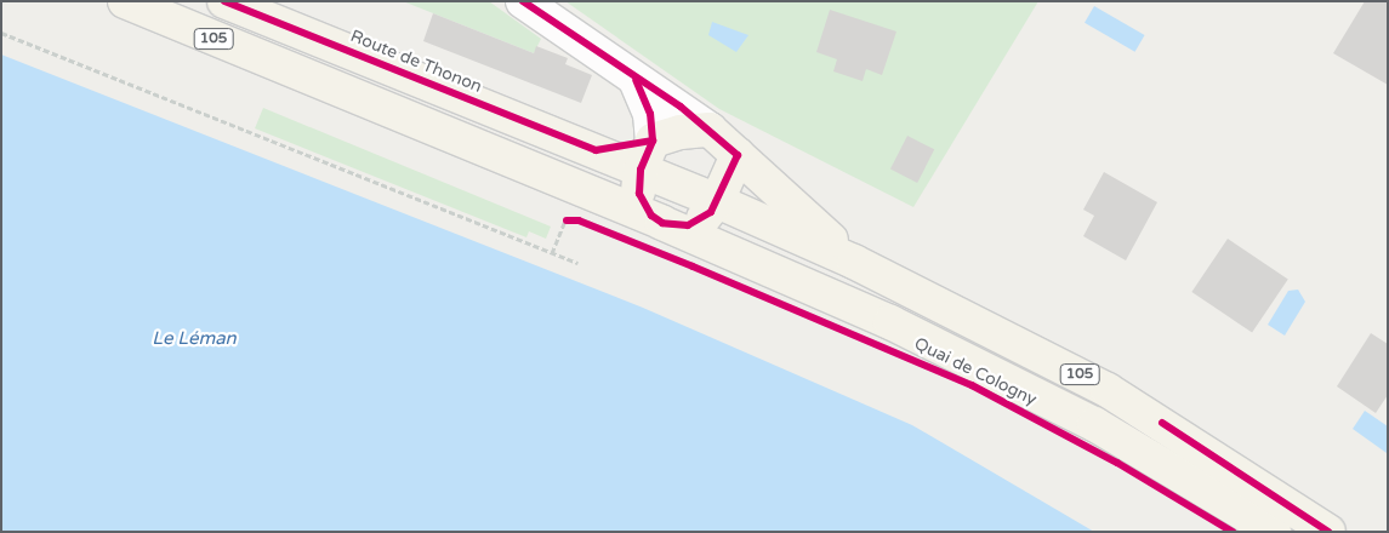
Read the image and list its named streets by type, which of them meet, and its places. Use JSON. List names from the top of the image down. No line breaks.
{"streets":{"main road":["105","Route de Thonon","Quai de Cologny"]},"crossings":[["105","Route de Thonon"],["105","Quai de Cologny"]],"water":["Le Léman"]}
